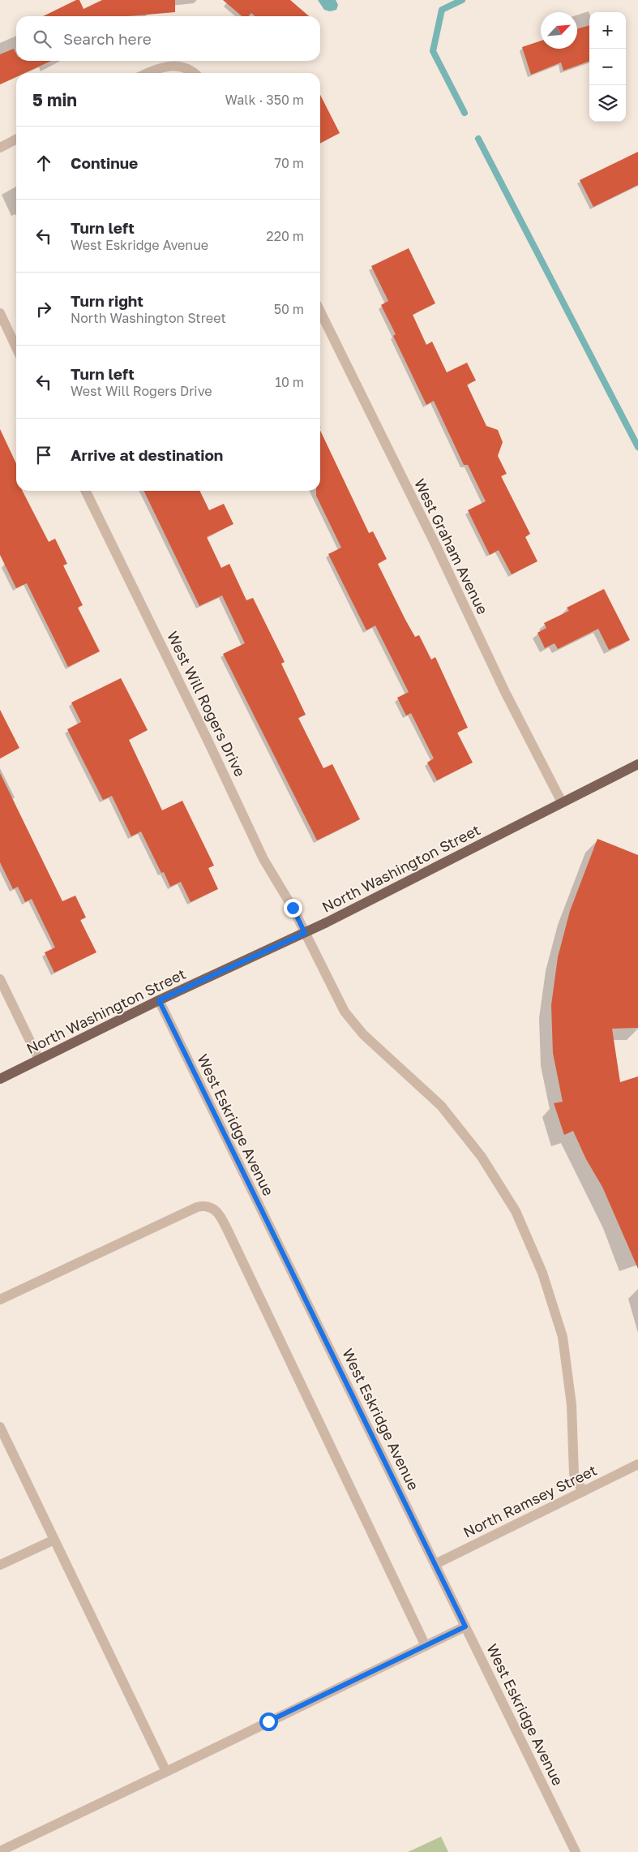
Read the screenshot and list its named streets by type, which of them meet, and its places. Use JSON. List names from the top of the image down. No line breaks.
{"streets":{"main road":["North Washington Street"],"street":["West Graham Avenue","West Will Rogers Drive","West Eskridge Avenue","North Ramsey Street"]},"crossings":[["West Graham Avenue","North Washington Street"],["West Will Rogers Drive","North Washington Street"],["West Will Rogers Drive","North Ramsey Street"],["North Washington Street","West Eskridge Avenue"],["West Eskridge Avenue","North Ramsey Street"]],"north":"top right","page":{"map_buttons":["+","−"],"search":"Search here","heading":["5 min","Walk · 350 m"],"list":[["Continue","70 m"],["Turn left","West Eskridge Avenue","220 m"],["Turn right","North Washington Street","50 m"],["Turn left","West Will Rogers Drive","10 m"],"Arrive at destination"]}}
